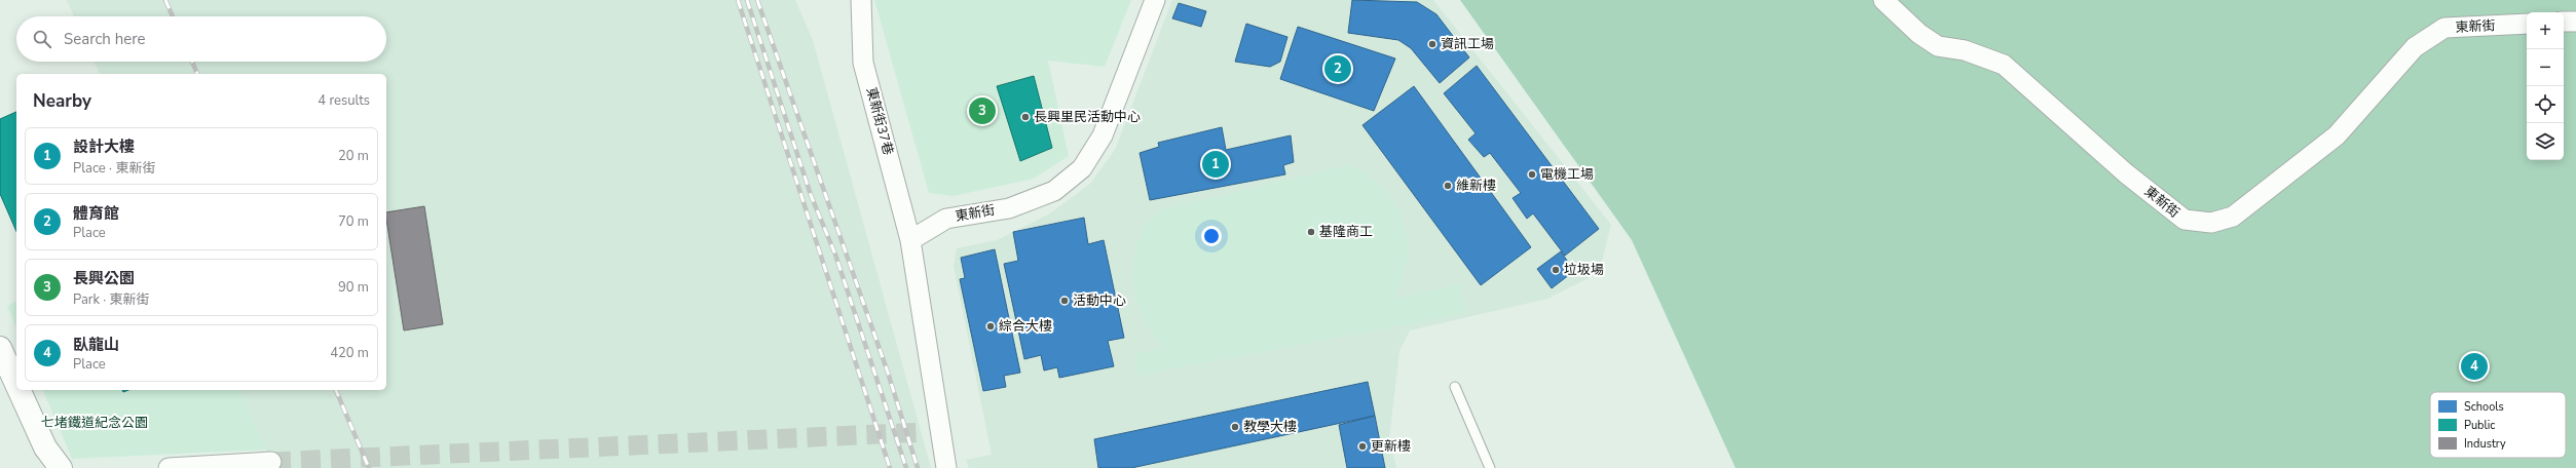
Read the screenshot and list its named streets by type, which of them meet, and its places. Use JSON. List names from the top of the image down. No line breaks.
{"streets":{"street":["東新街","東新街37巷"]},"crossings":[["東新街","東新街37巷"]],"parks":["七堵鐵道紀念公園"],"places":["資訊工場","長興里民活動中心","電機工場","維新樓","基隆商工","垃圾場","活動中心","綜合大樓","教學大樓","更新樓"],"legend":["Schools","Public","Industry"],"page":{"map_buttons":["+","−"],"search":"Search here","pins":["2","3","1","4"],"heading":["Nearby","4 results"],"list":[{"mark":"1","name":"設計大樓","note":"Place · 東新街","value":"20 m"},{"mark":"2","name":"體育館","note":"Place","value":"70 m"},{"mark":"3","name":"長興公園","note":"Park · 東新街","value":"90 m"},{"mark":"4","name":"臥龍山","note":"Place","value":"420 m"}]}}
